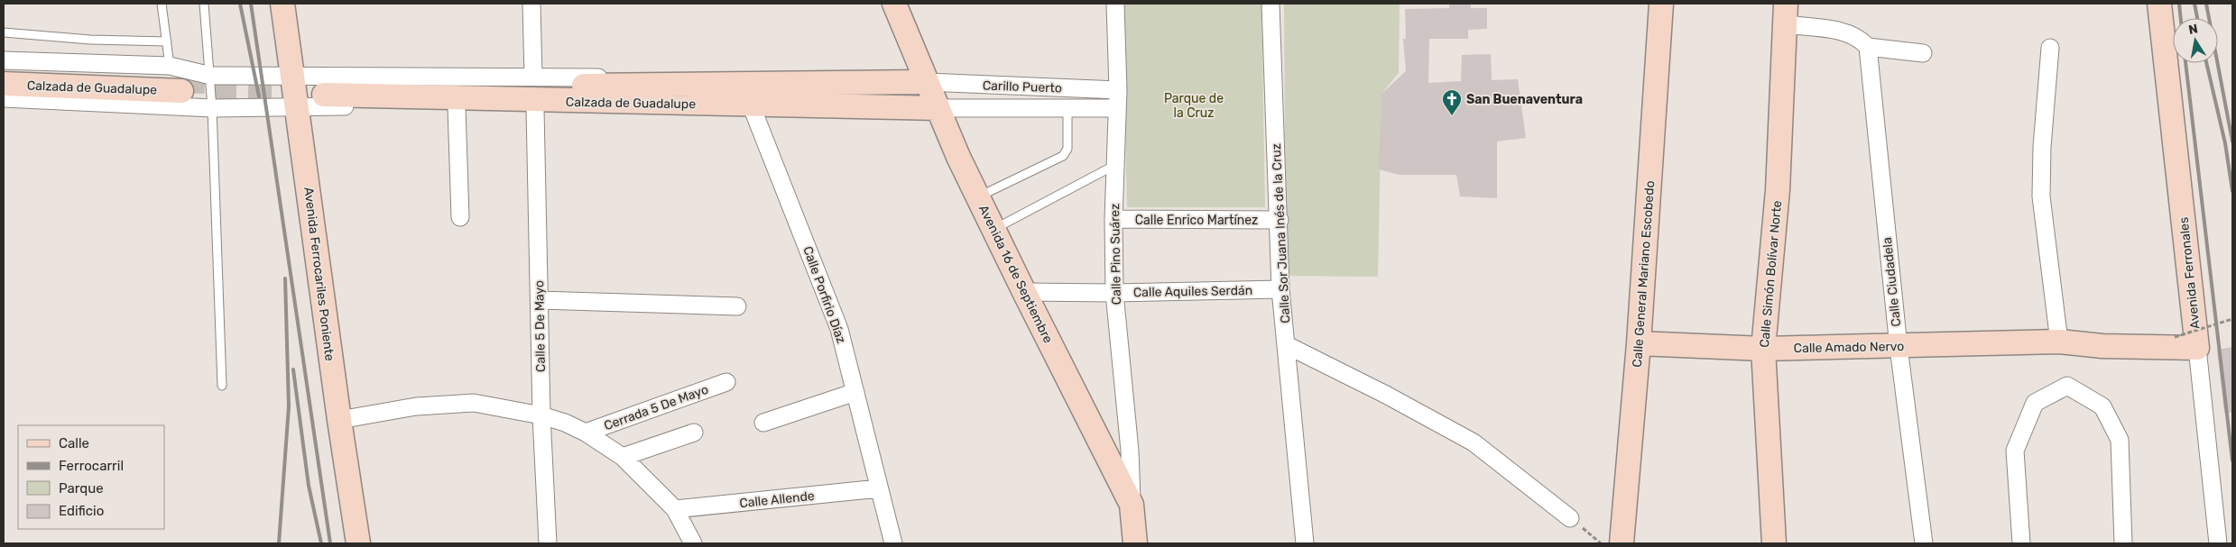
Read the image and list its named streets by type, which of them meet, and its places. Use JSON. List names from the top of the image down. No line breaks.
{"streets":{"main road":["Calzada de Guadalupe","Avenida Ferronales","Avenida Ferrocariles Poniente","Avenida 16 de Septiembre","Calle General Mariano Escobedo","Calle Simón Bolívar Norte","Calle Amado Nervo"],"street":["Carillo Puerto","Calle Enrico Martínez","Calle Sor Juana Inés de la Cruz","Calle Pino Suárez","Calle Ciudadela","Calle Aquiles Serdán","Calle Porfirio Díaz","Calle 5 De Mayo","Cerrada 5 De Mayo","Calle Allende"]},"crossings":[["Carillo Puerto","Calzada de Guadalupe"],["Carillo Puerto","Calle Pino Suárez"],["Carillo Puerto","Avenida 16 de Septiembre"],["Calzada de Guadalupe","Avenida 16 de Septiembre"],["Calzada de Guadalupe","Calle Porfirio Díaz"],["Calle Enrico Martínez","Calle Sor Juana Inés de la Cruz"],["Calle Enrico Martínez","Calle Pino Suárez"],["Calle Sor Juana Inés de la Cruz","Calle Aquiles Serdán"],["Calle Pino Suárez","Avenida 16 de Septiembre"],["Calle Pino Suárez","Calle Aquiles Serdán"],["Avenida Ferronales","Calle Amado Nervo"],["Avenida 16 de Septiembre","Calle Aquiles Serdán"],["Calle General Mariano Escobedo","Calle Amado Nervo"],["Calle Simón Bolívar Norte","Calle Amado Nervo"],["Calle Ciudadela","Calle Amado Nervo"],["Calle Porfirio Díaz","Calle Allende"]],"parks":["Parque de la Cruz"],"places":{"church":["San Buenaventura"]},"legend":["Calle","Ferrocarril","Parque","Edificio"],"north":"top"}
